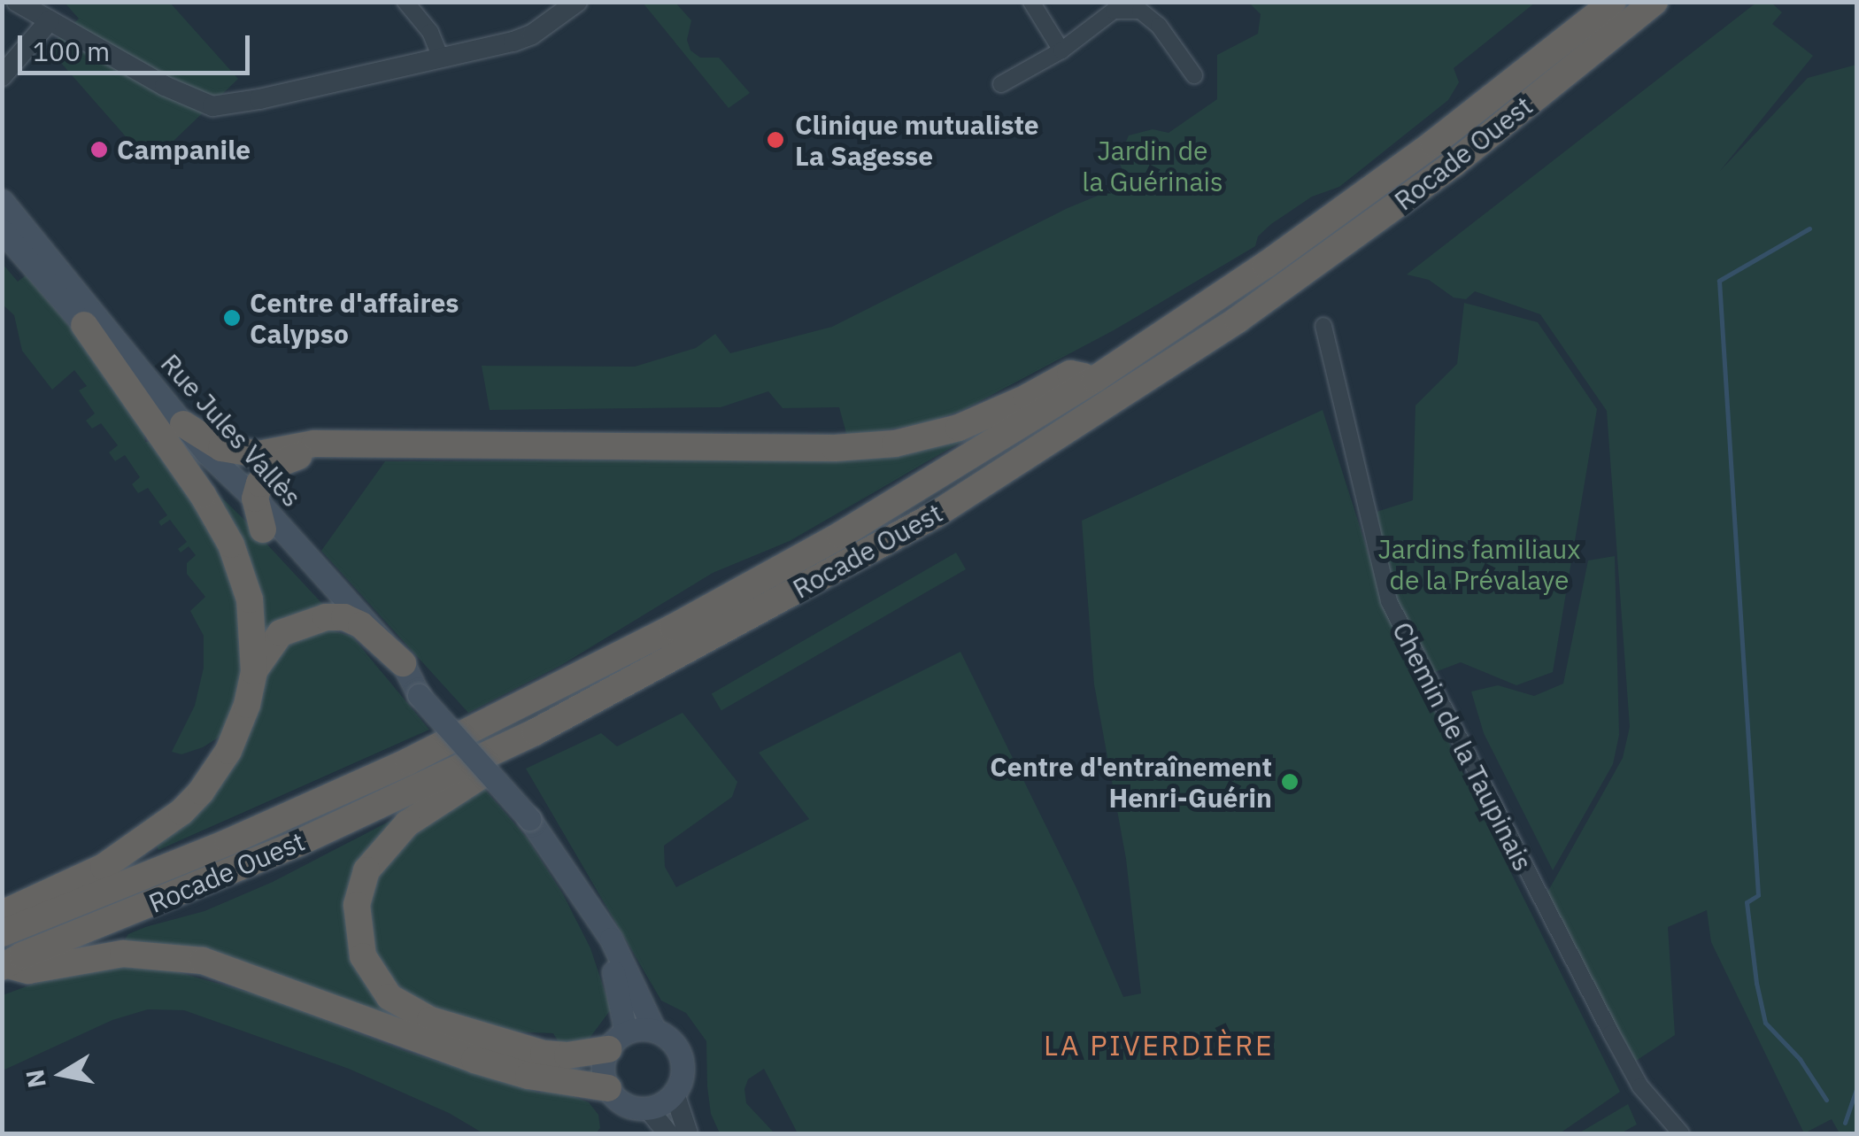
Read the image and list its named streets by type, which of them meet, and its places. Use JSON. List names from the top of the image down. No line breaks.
{"streets":{"highway":["Rocade Ouest"],"main road":["Rue Jules Vallès"],"street":["Chemin de la Taupinais"]},"districts":["LA PIVERDIÈRE"],"parks":["Jardin de la Guérinais","Jardins familiaux de la Prévalaye"],"places":["Clinique mutualiste La Sagesse","Campanile","Centre d'affaires Calypso","Centre d'entraînement Henri-Guérin"],"scale_bar":"100 m","north":"left"}
